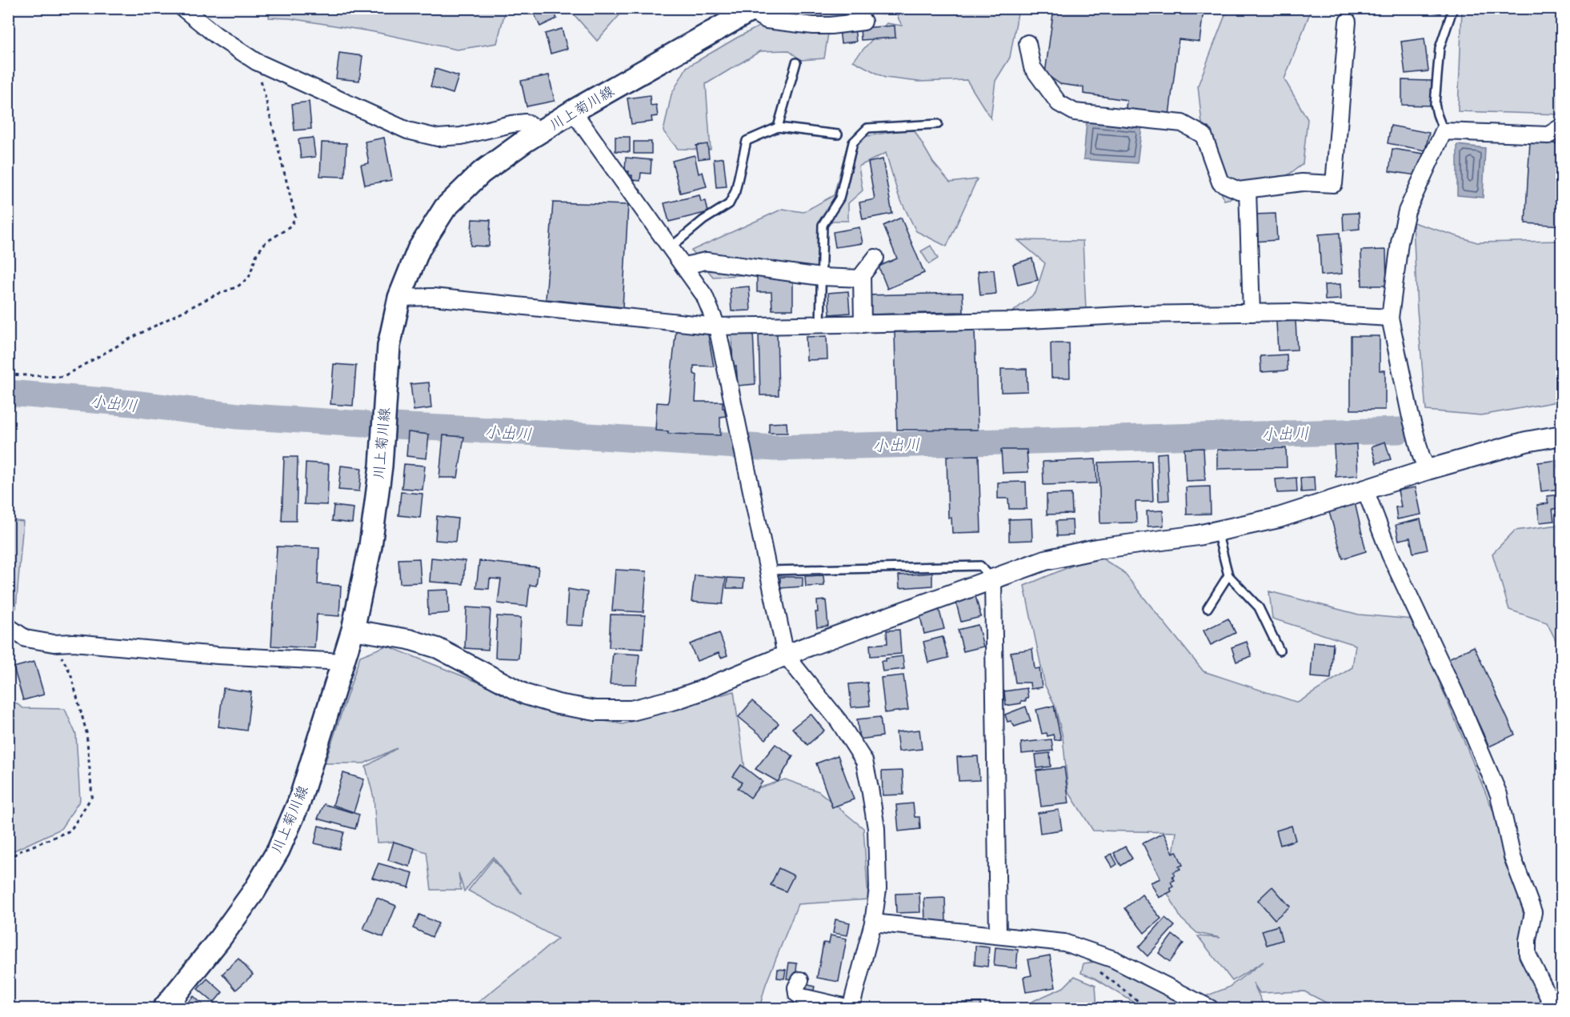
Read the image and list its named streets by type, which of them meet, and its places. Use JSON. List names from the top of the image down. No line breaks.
{"streets":{"main road":["川上菊川線"]},"water":["小出川"]}
